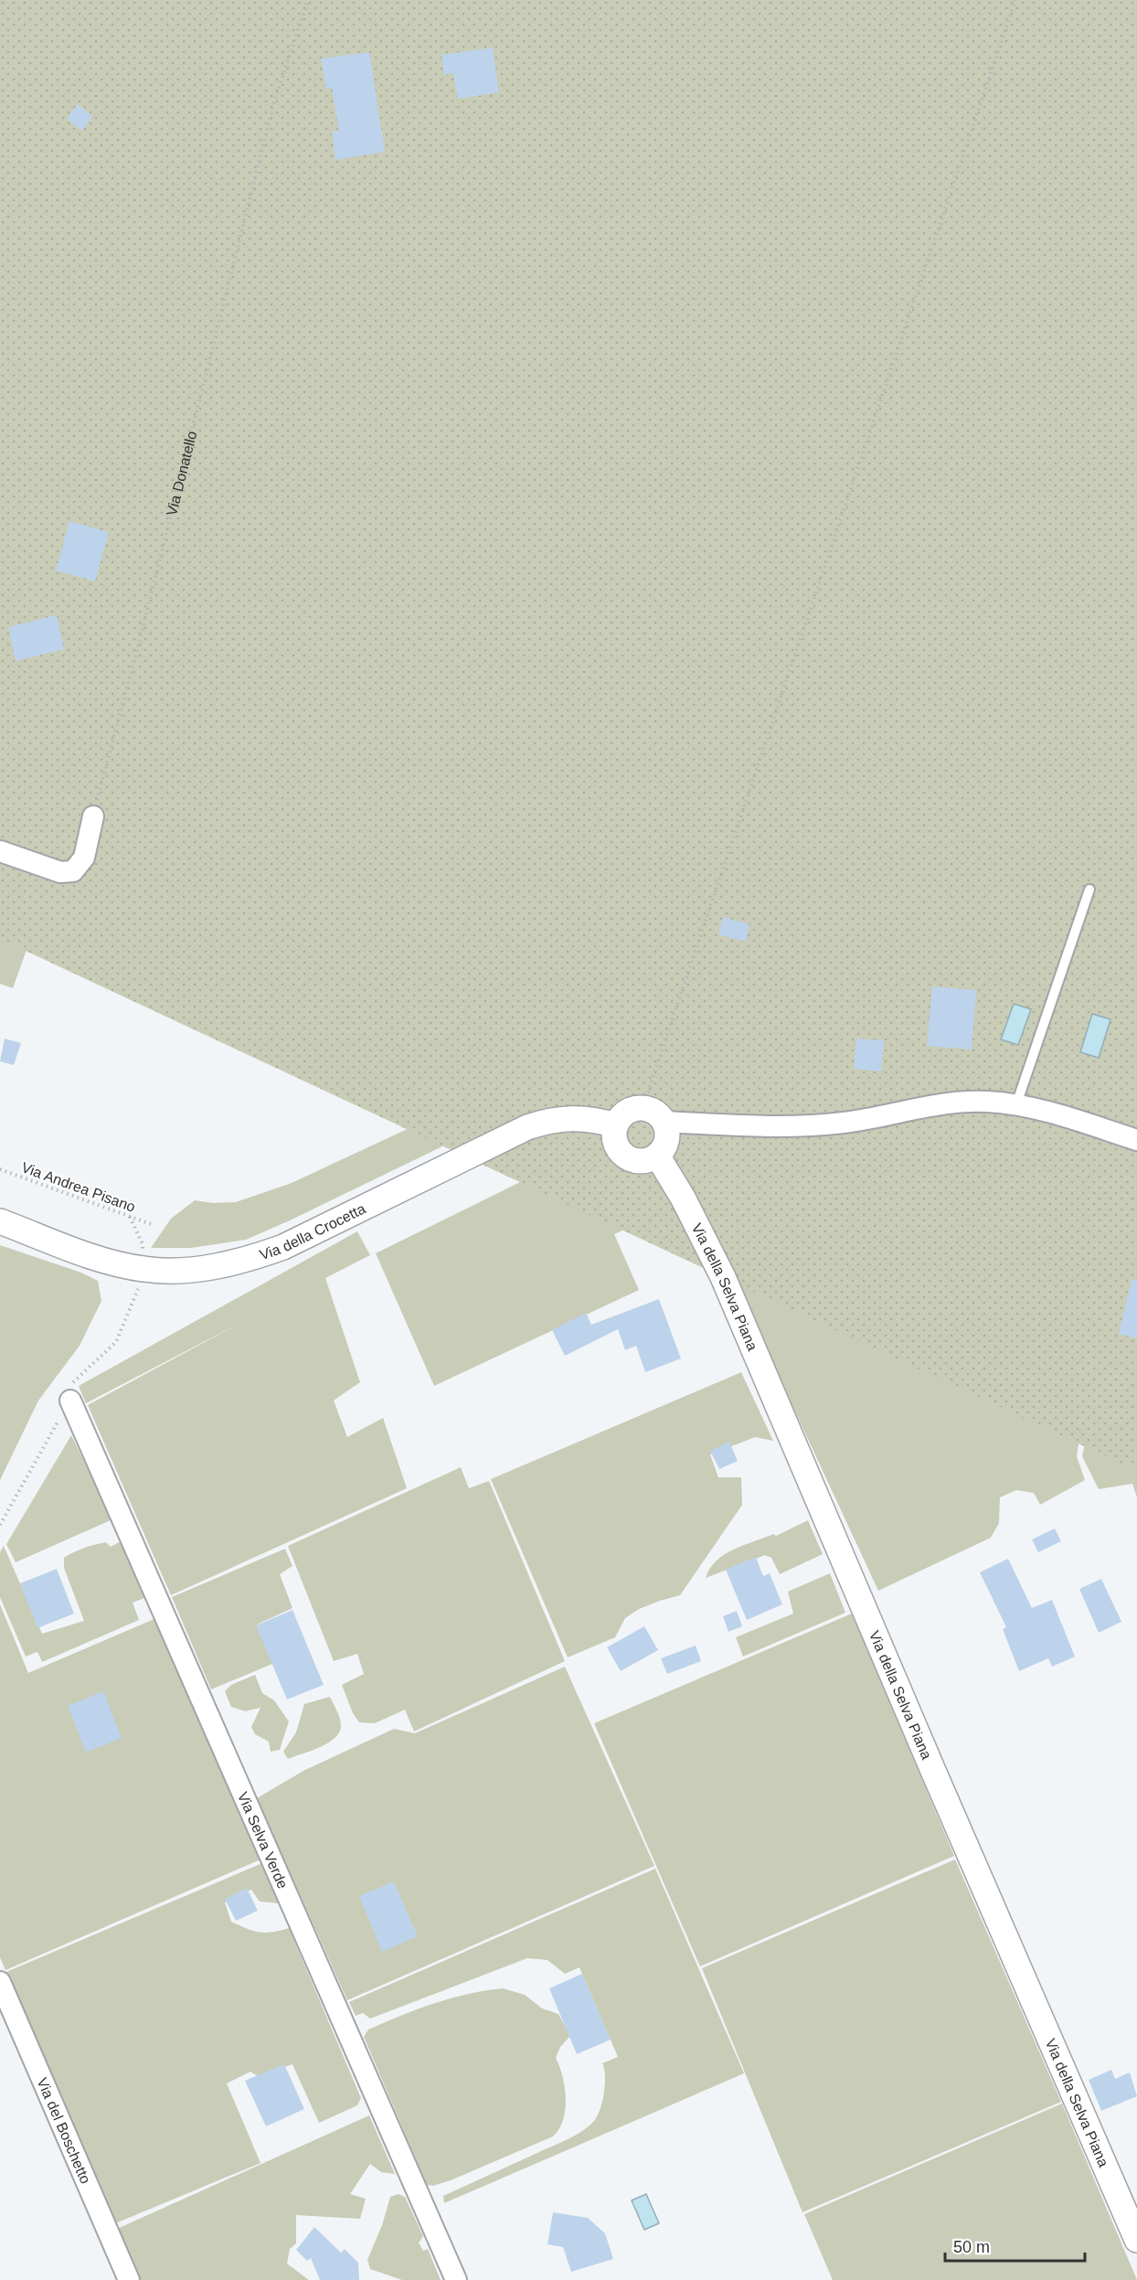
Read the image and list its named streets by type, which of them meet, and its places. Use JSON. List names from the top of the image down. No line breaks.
{"streets":{"street":["Via della Crocetta","Via della Selva Piana","Via Selva Verde","Via del Boschetto"],"path":["Via Donatello","Via Andrea Pisano"]},"crossings":[["Via della Crocetta","Via della Selva Piana"]],"scale_bar":"50 m"}
